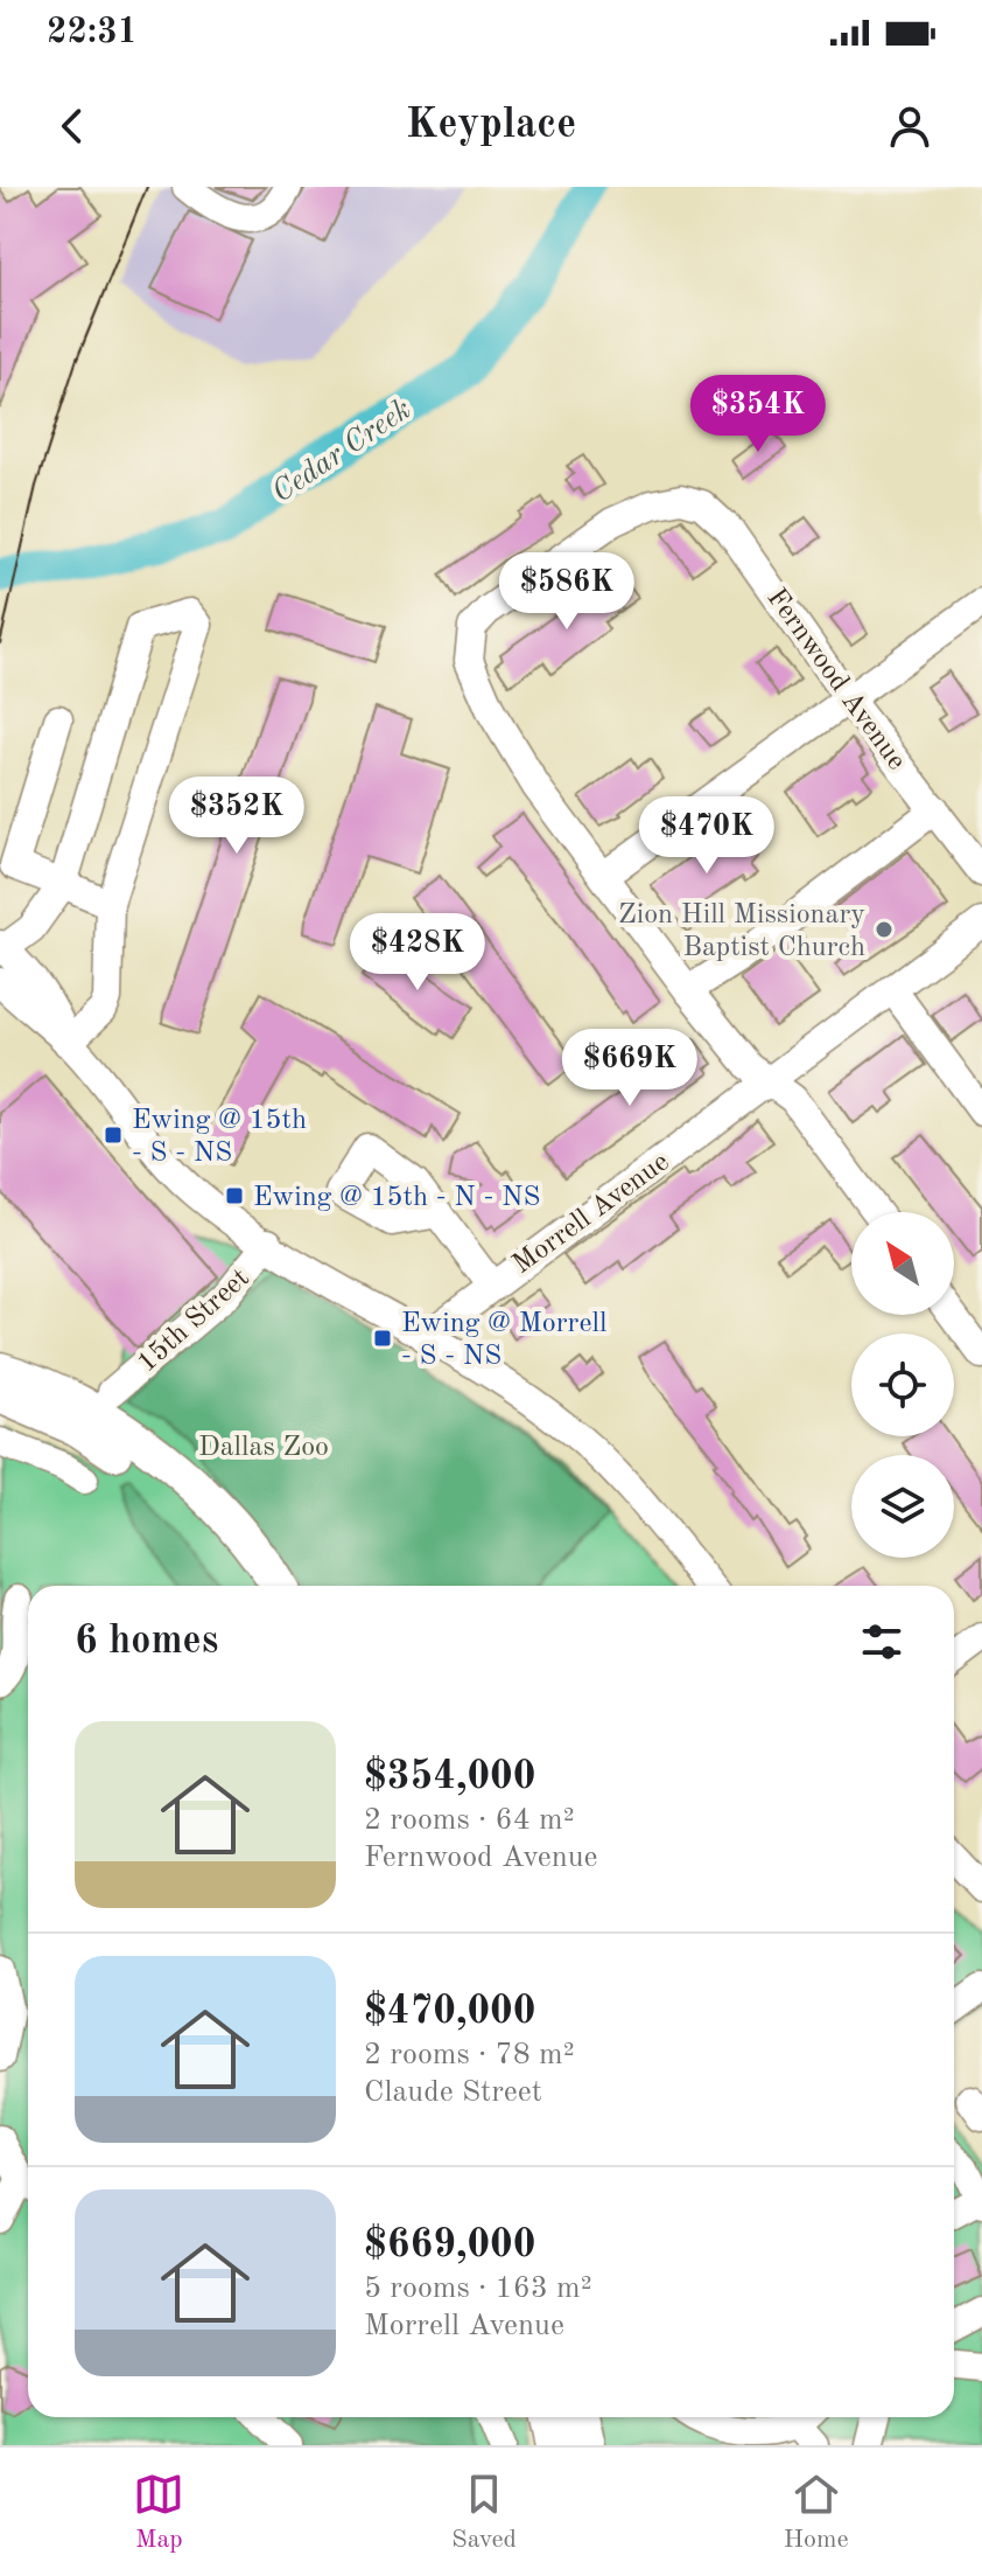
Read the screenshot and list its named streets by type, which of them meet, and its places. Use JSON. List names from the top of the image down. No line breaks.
{"streets":{"street":["Fernwood Avenue","Morrell Avenue","15th Street"]},"water":["Cedar Creek"],"parks":["Dallas Zoo"],"places":{"other":["Zion Hill Missionary Baptist Church"],"transit":["Ewing @ 15th - S - NS","Ewing @ 15th - N - NS","Ewing @ Morrell - S - NS"]},"north":"top left","page":{"status":"22:31","header":"Keyplace","price":["$354K","$586K","$352K","$470K","$428K","$669K"],"heading":"6 homes","list":[{"name":"$354,000","note":"2 rooms · 64 m² · Fernwood Avenue"},{"name":"$470,000","note":"2 rooms · 78 m² · Claude Street"},{"name":"$669,000","note":"5 rooms · 163 m² · Morrell Avenue"}],"tabs":["Map","Saved","Home"]}}
